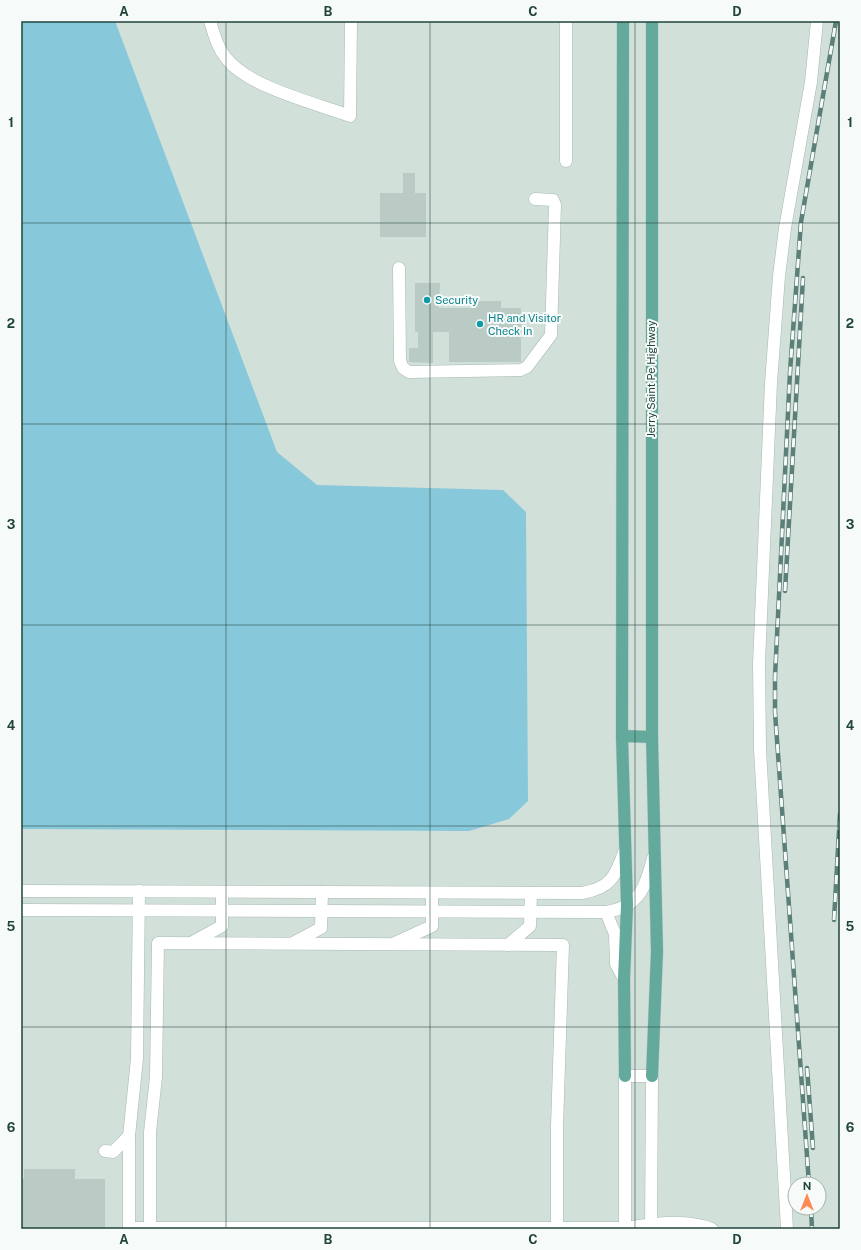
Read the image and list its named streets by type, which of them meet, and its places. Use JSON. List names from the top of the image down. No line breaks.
{"streets":{"main road":["Jerry Saint Pe Highway"]},"places":["Security","HR and Visitor Check In"],"north":"top","grid":{"columns":["A","B","C","D"],"rows":["1","2","3","4","5","6"]}}
